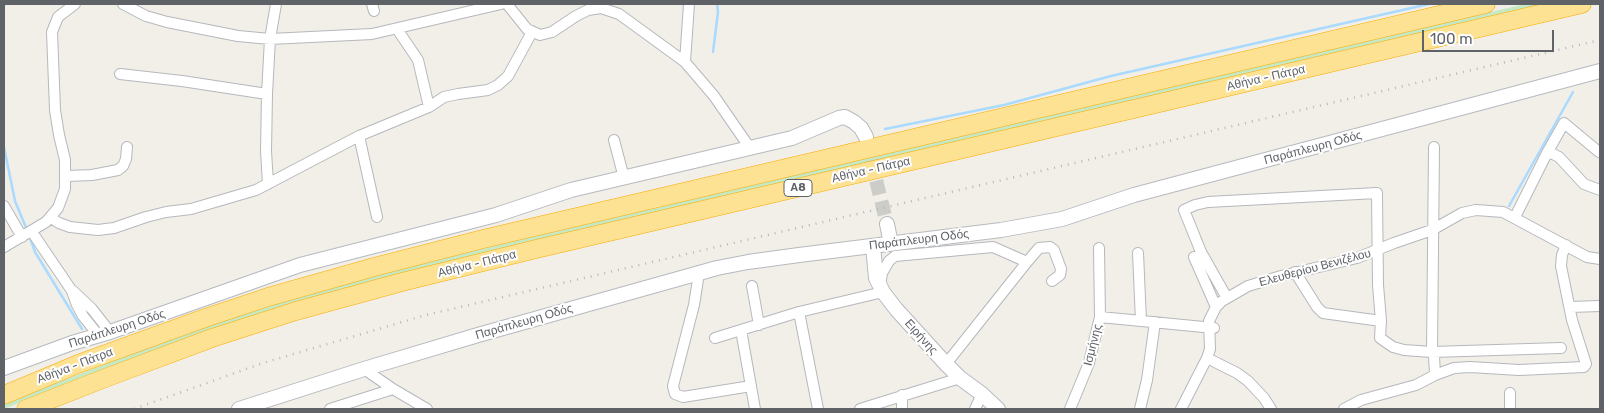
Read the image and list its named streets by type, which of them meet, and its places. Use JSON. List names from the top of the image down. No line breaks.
{"streets":{"highway":["Αθήνα - Πάτρα","Α8"],"main road":["Παράπλευρη Οδός","Ειρήνης"],"street":["Ελευθερίου Βενιζέλου","Ισμήνης"]},"crossings":[["Παράπλευρη Οδός","Ειρήνης"]],"scale_bar":"100 m"}
